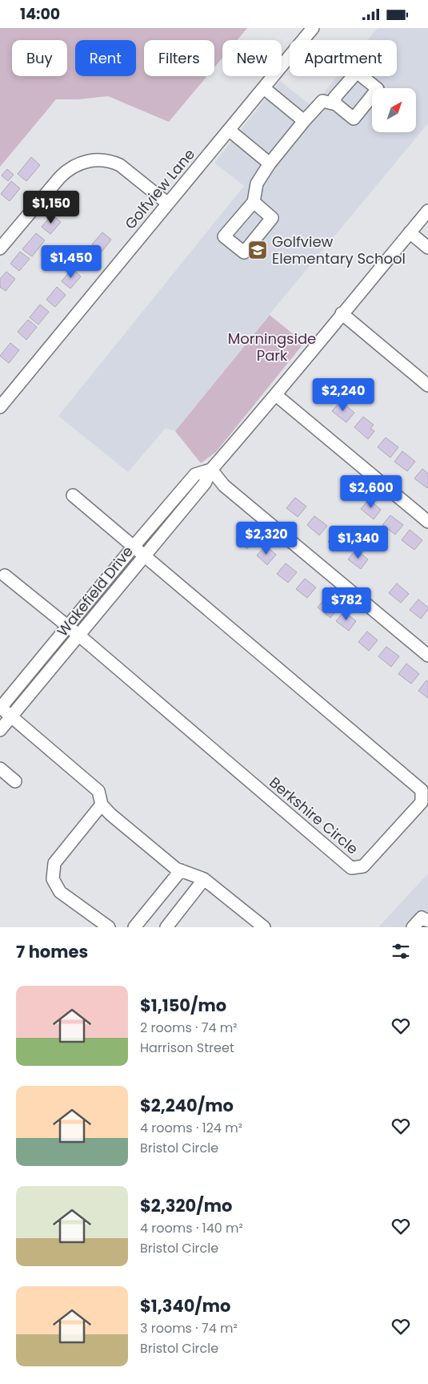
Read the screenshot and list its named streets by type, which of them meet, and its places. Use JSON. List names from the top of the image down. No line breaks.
{"streets":{"street":["Golfview Lane","Wakefield Drive","Berkshire Circle"]},"crossings":[["Wakefield Drive","Berkshire Circle"]],"parks":["Morningside Park"],"places":{"school or university":["Golfview Elementary School"]},"north":"top right","page":{"status":"14:00","chip":["Buy","Rent","Filters","New","Apartment"],"price":["$1,150","$1,450","$2,240","$2,600","$2,320","$1,340","$782"],"heading":"7 homes","list":[{"name":"$1,150/mo","note":"2 rooms · 74 m² · Harrison Street"},{"name":"$2,240/mo","note":"4 rooms · 124 m² · Bristol Circle"},{"name":"$2,320/mo","note":"4 rooms · 140 m² · Bristol Circle"},{"name":"$1,340/mo","note":"3 rooms · 74 m² · Bristol Circle"}]}}
